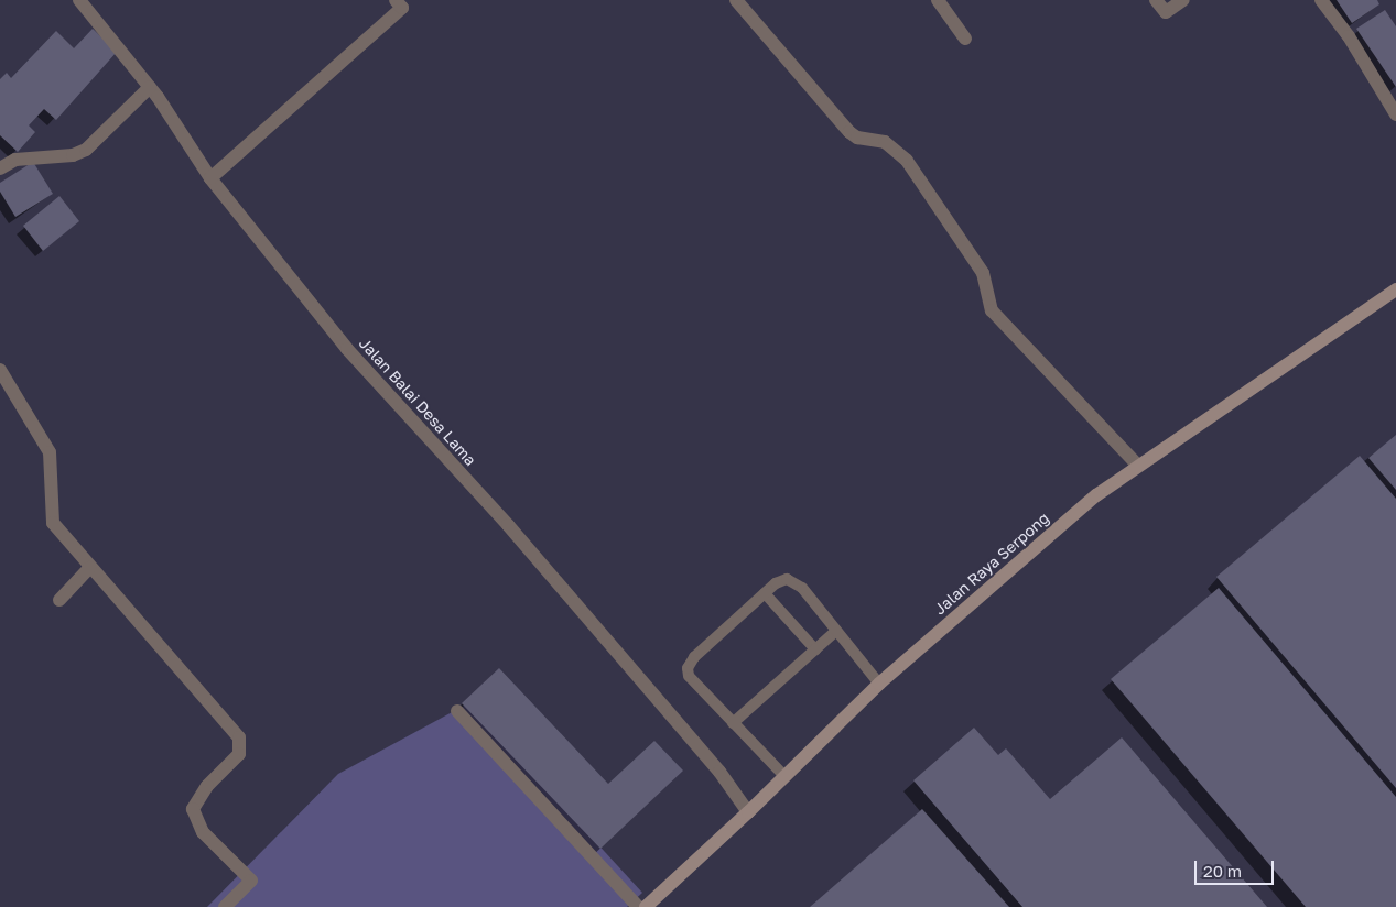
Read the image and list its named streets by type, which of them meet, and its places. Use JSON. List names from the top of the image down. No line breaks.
{"streets":{"main road":["Jalan Raya Serpong"],"street":["Jalan Balai Desa Lama"]},"crossings":[["Jalan Balai Desa Lama","Jalan Raya Serpong"]],"scale_bar":"20 m"}
